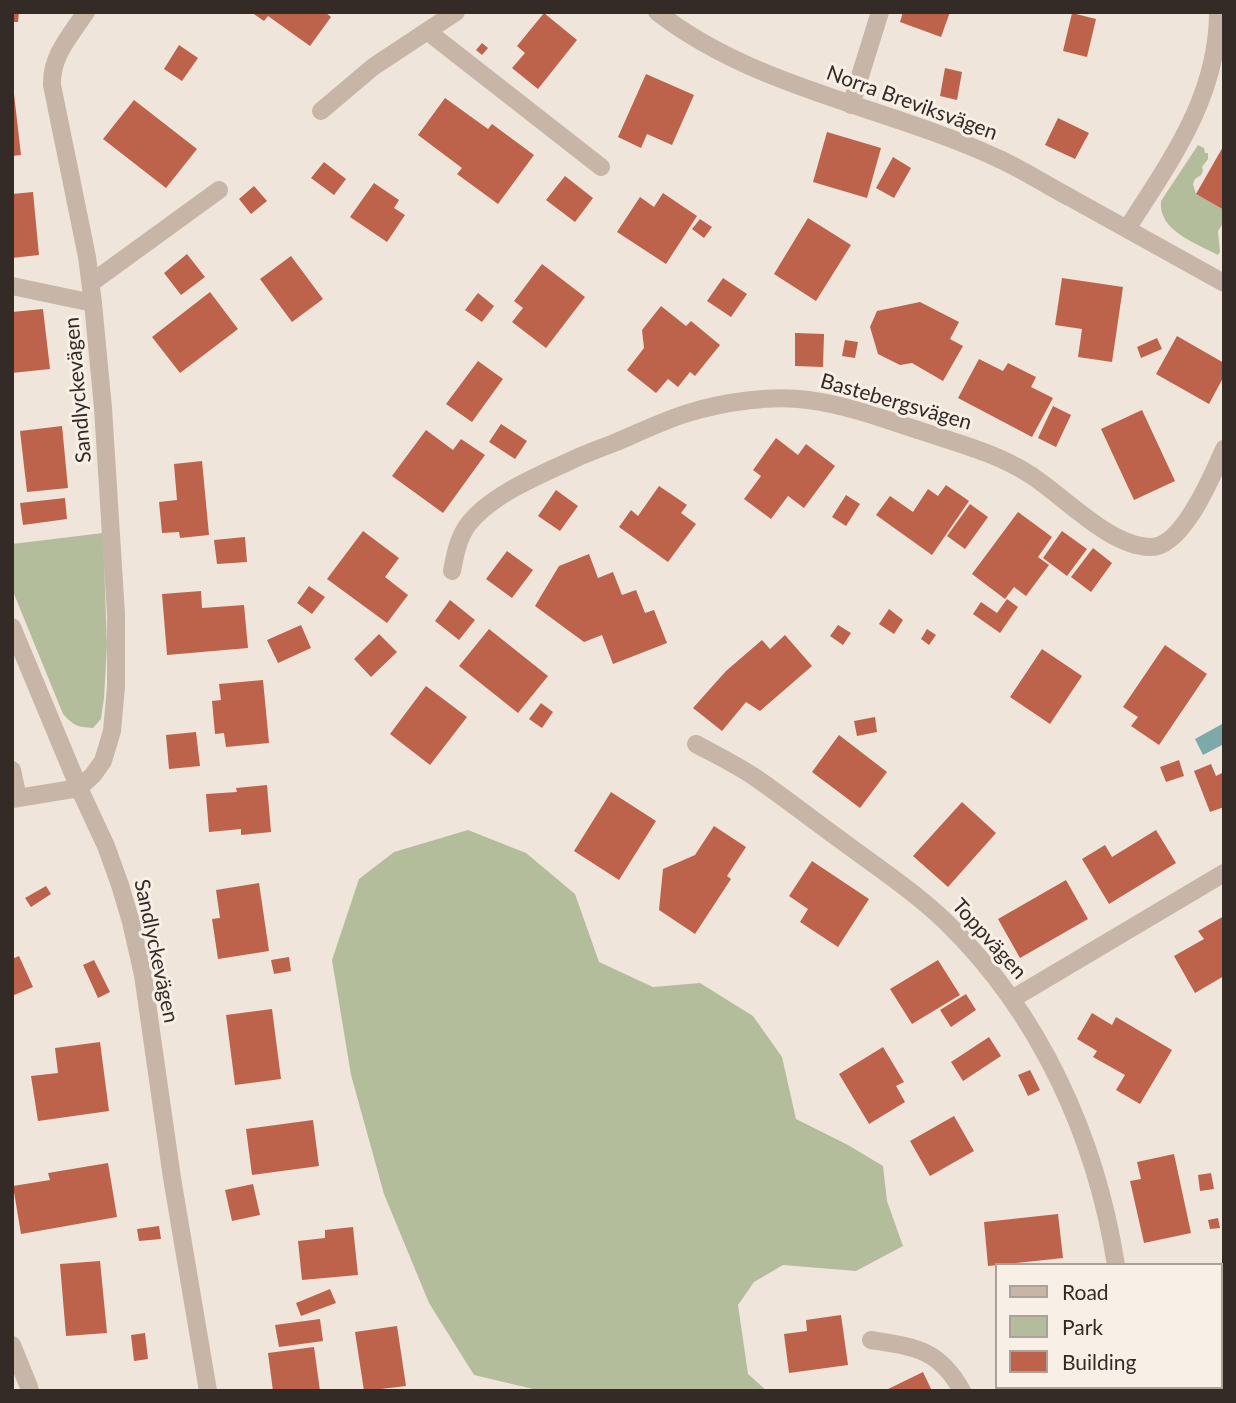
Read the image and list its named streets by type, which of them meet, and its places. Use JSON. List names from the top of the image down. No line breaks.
{"streets":{"street":["Norra Breviksvägen","Sandlyckevägen","Bastebergsvägen","Toppvägen"]},"legend":["Road","Park","Building"]}
